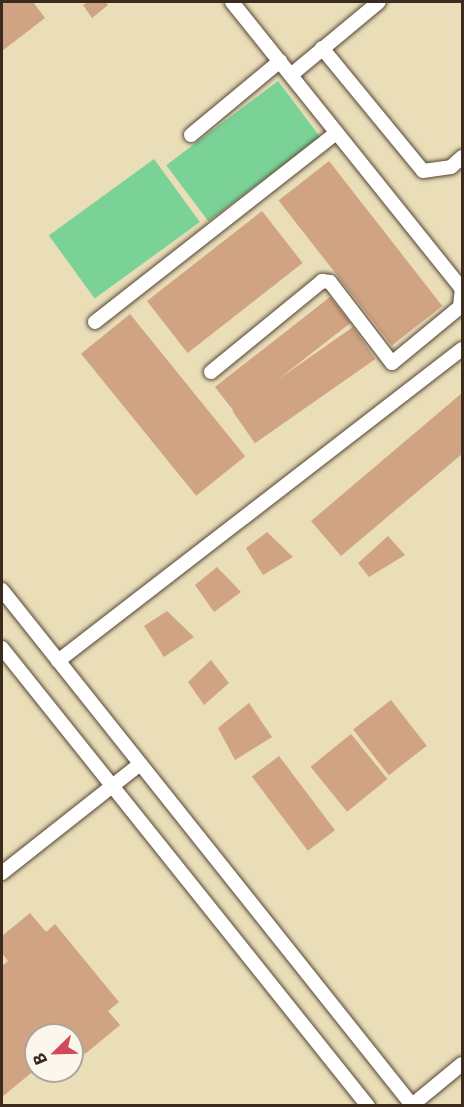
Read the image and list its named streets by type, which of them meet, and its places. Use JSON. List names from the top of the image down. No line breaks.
{"north":"bottom left"}
